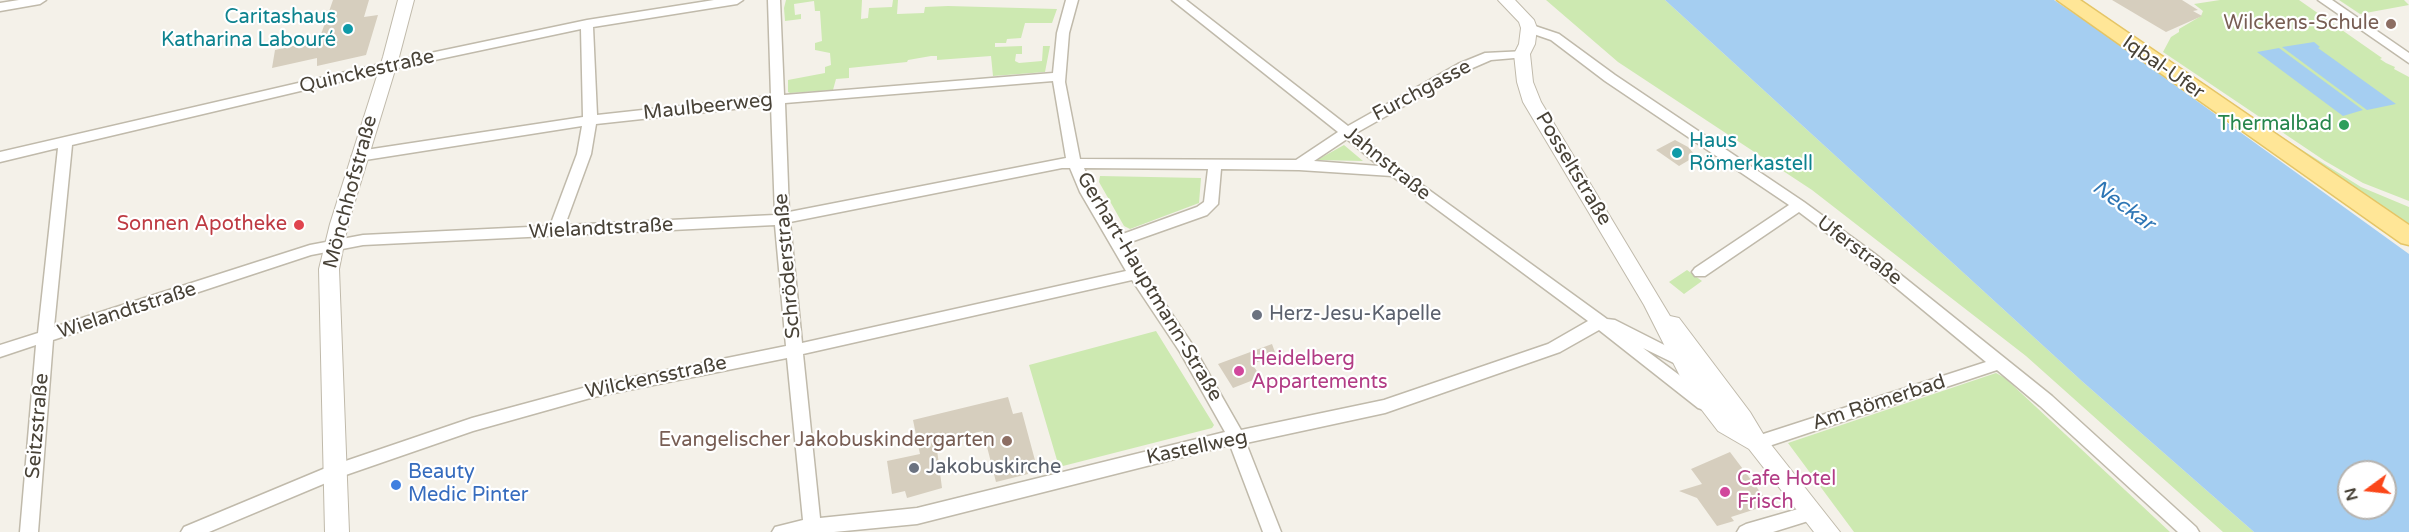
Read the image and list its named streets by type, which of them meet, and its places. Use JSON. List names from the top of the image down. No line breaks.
{"streets":{"main road":["Iqbal-Ufer"],"street":["Quinckestraße","Furchgasse","Maulbeerweg","Jahnstraße","Posseltstraße","Mönchhofstraße","Wielandtstraße","Uferstraße","Schröderstraße","Gerhart-Hauptmann-Straße","Wilckensstraße","Am Römerbad","Seitzstraße","Kastellweg"]},"crossings":[["Quinckestraße","Mönchhofstraße"],["Quinckestraße","Seitzstraße"],["Furchgasse","Jahnstraße"],["Furchgasse","Posseltstraße"],["Furchgasse","Wielandtstraße"],["Furchgasse","Uferstraße"],["Maulbeerweg","Mönchhofstraße"],["Maulbeerweg","Schröderstraße"],["Maulbeerweg","Gerhart-Hauptmann-Straße"],["Jahnstraße","Posseltstraße"],["Jahnstraße","Wielandtstraße"],["Jahnstraße","Am Römerbad"],["Jahnstraße","Kastellweg"],["Posseltstraße","Uferstraße"],["Mönchhofstraße","Wielandtstraße"],["Mönchhofstraße","Wilckensstraße"],["Wielandtstraße","Schröderstraße"],["Wielandtstraße","Gerhart-Hauptmann-Straße"],["Wielandtstraße","Seitzstraße"],["Uferstraße","Am Römerbad"],["Schröderstraße","Wilckensstraße"],["Schröderstraße","Kastellweg"],["Gerhart-Hauptmann-Straße","Wilckensstraße"],["Gerhart-Hauptmann-Straße","Kastellweg"]],"water":["Neckar"],"places":["Wilckens-Schule","Caritashaus Katharina Labouré","Thermalbad","Haus Römerkastell","Sonnen Apotheke","Herz-Jesu-Kapelle","Heidelberg Appartements","Evangelischer Jakobuskindergarten","Jakobuskirche","Beauty Medic Pinter","Cafe Hotel Frisch"],"north":"left"}
